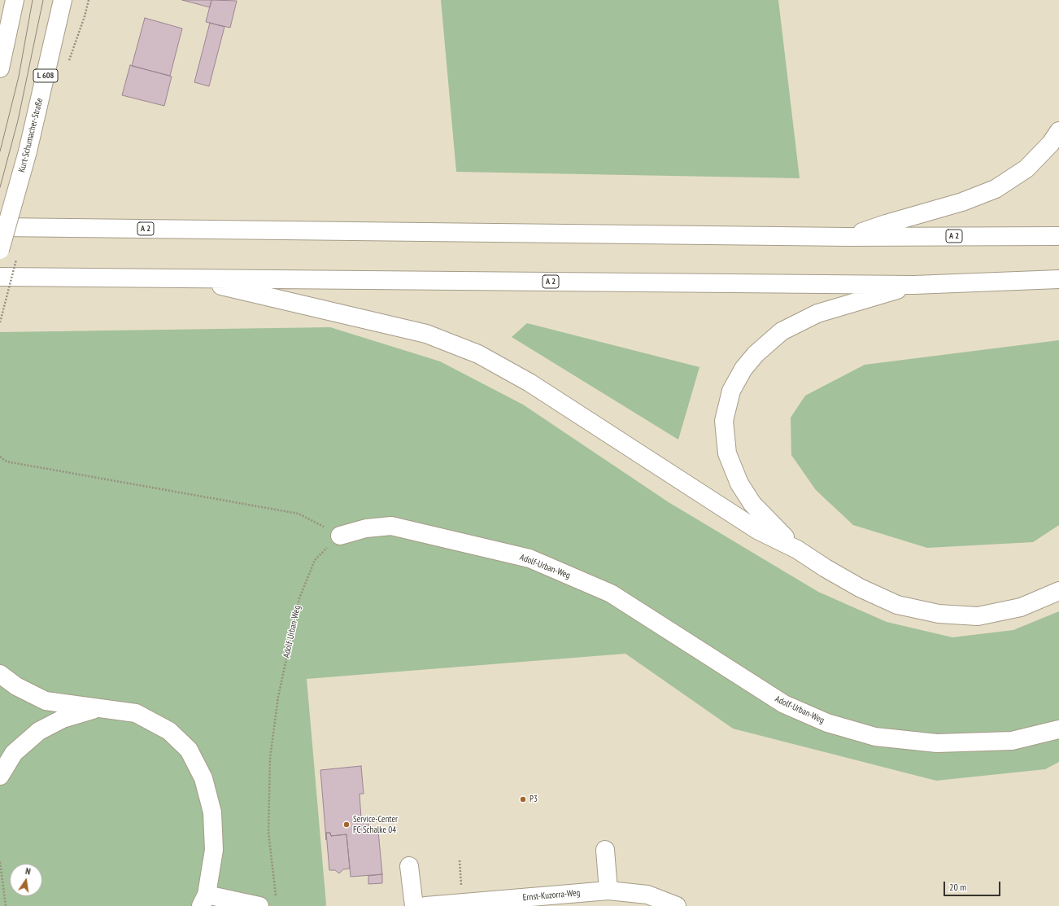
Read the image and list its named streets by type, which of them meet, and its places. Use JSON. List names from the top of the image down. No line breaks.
{"streets":{"main road":["L 608","Kurt-Schumacher-Straße","A 2","Adolf-Urban-Weg","Ernst-Kuzorra-Weg"]},"places":["P3","Service-Center FC Schalke 04"],"scale_bar":"20 m","north":"top"}
